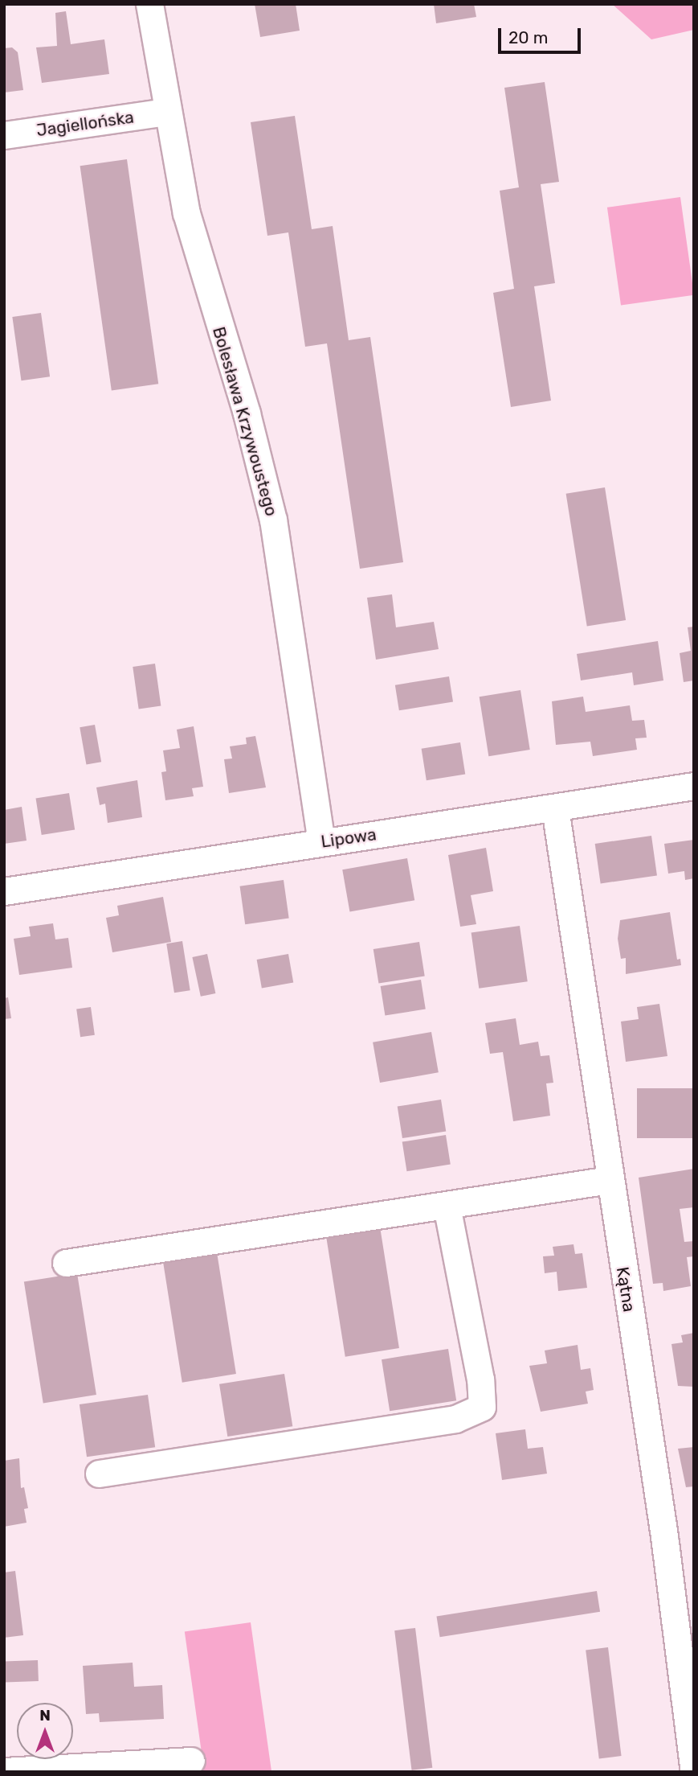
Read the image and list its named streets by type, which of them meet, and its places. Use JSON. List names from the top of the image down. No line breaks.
{"streets":{"street":["Jagiellońska","Bolesława Krzywoustego","Lipowa","Kątna"]},"crossings":[["Jagiellońska","Bolesława Krzywoustego"],["Bolesława Krzywoustego","Lipowa"],["Lipowa","Kątna"]],"scale_bar":"20 m","north":"top"}
